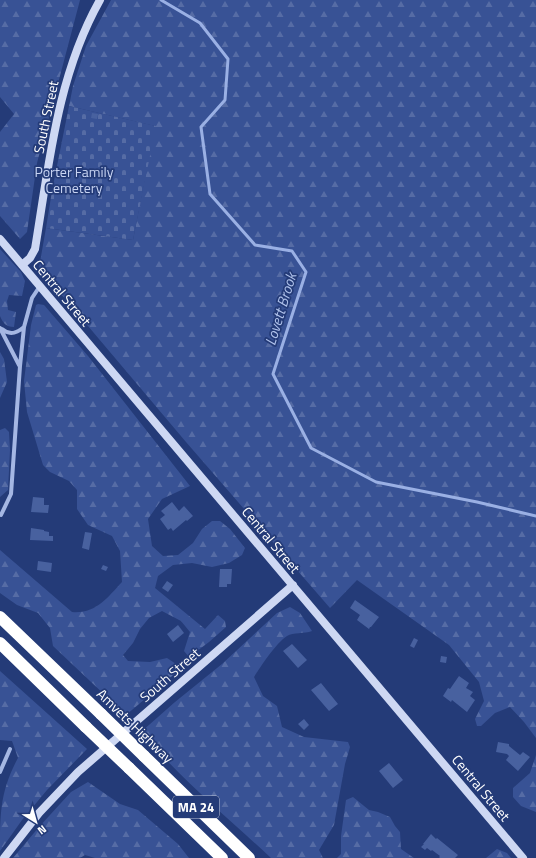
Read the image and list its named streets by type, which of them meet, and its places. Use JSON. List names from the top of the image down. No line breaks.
{"streets":{"highway":["Amvets Highway","MA 24"],"street":["South Street","Central Street"]},"crossings":[["South Street","Central Street"]],"water":["Lovett Brook"],"parks":["Porter Family Cemetery"],"north":"bottom right"}
